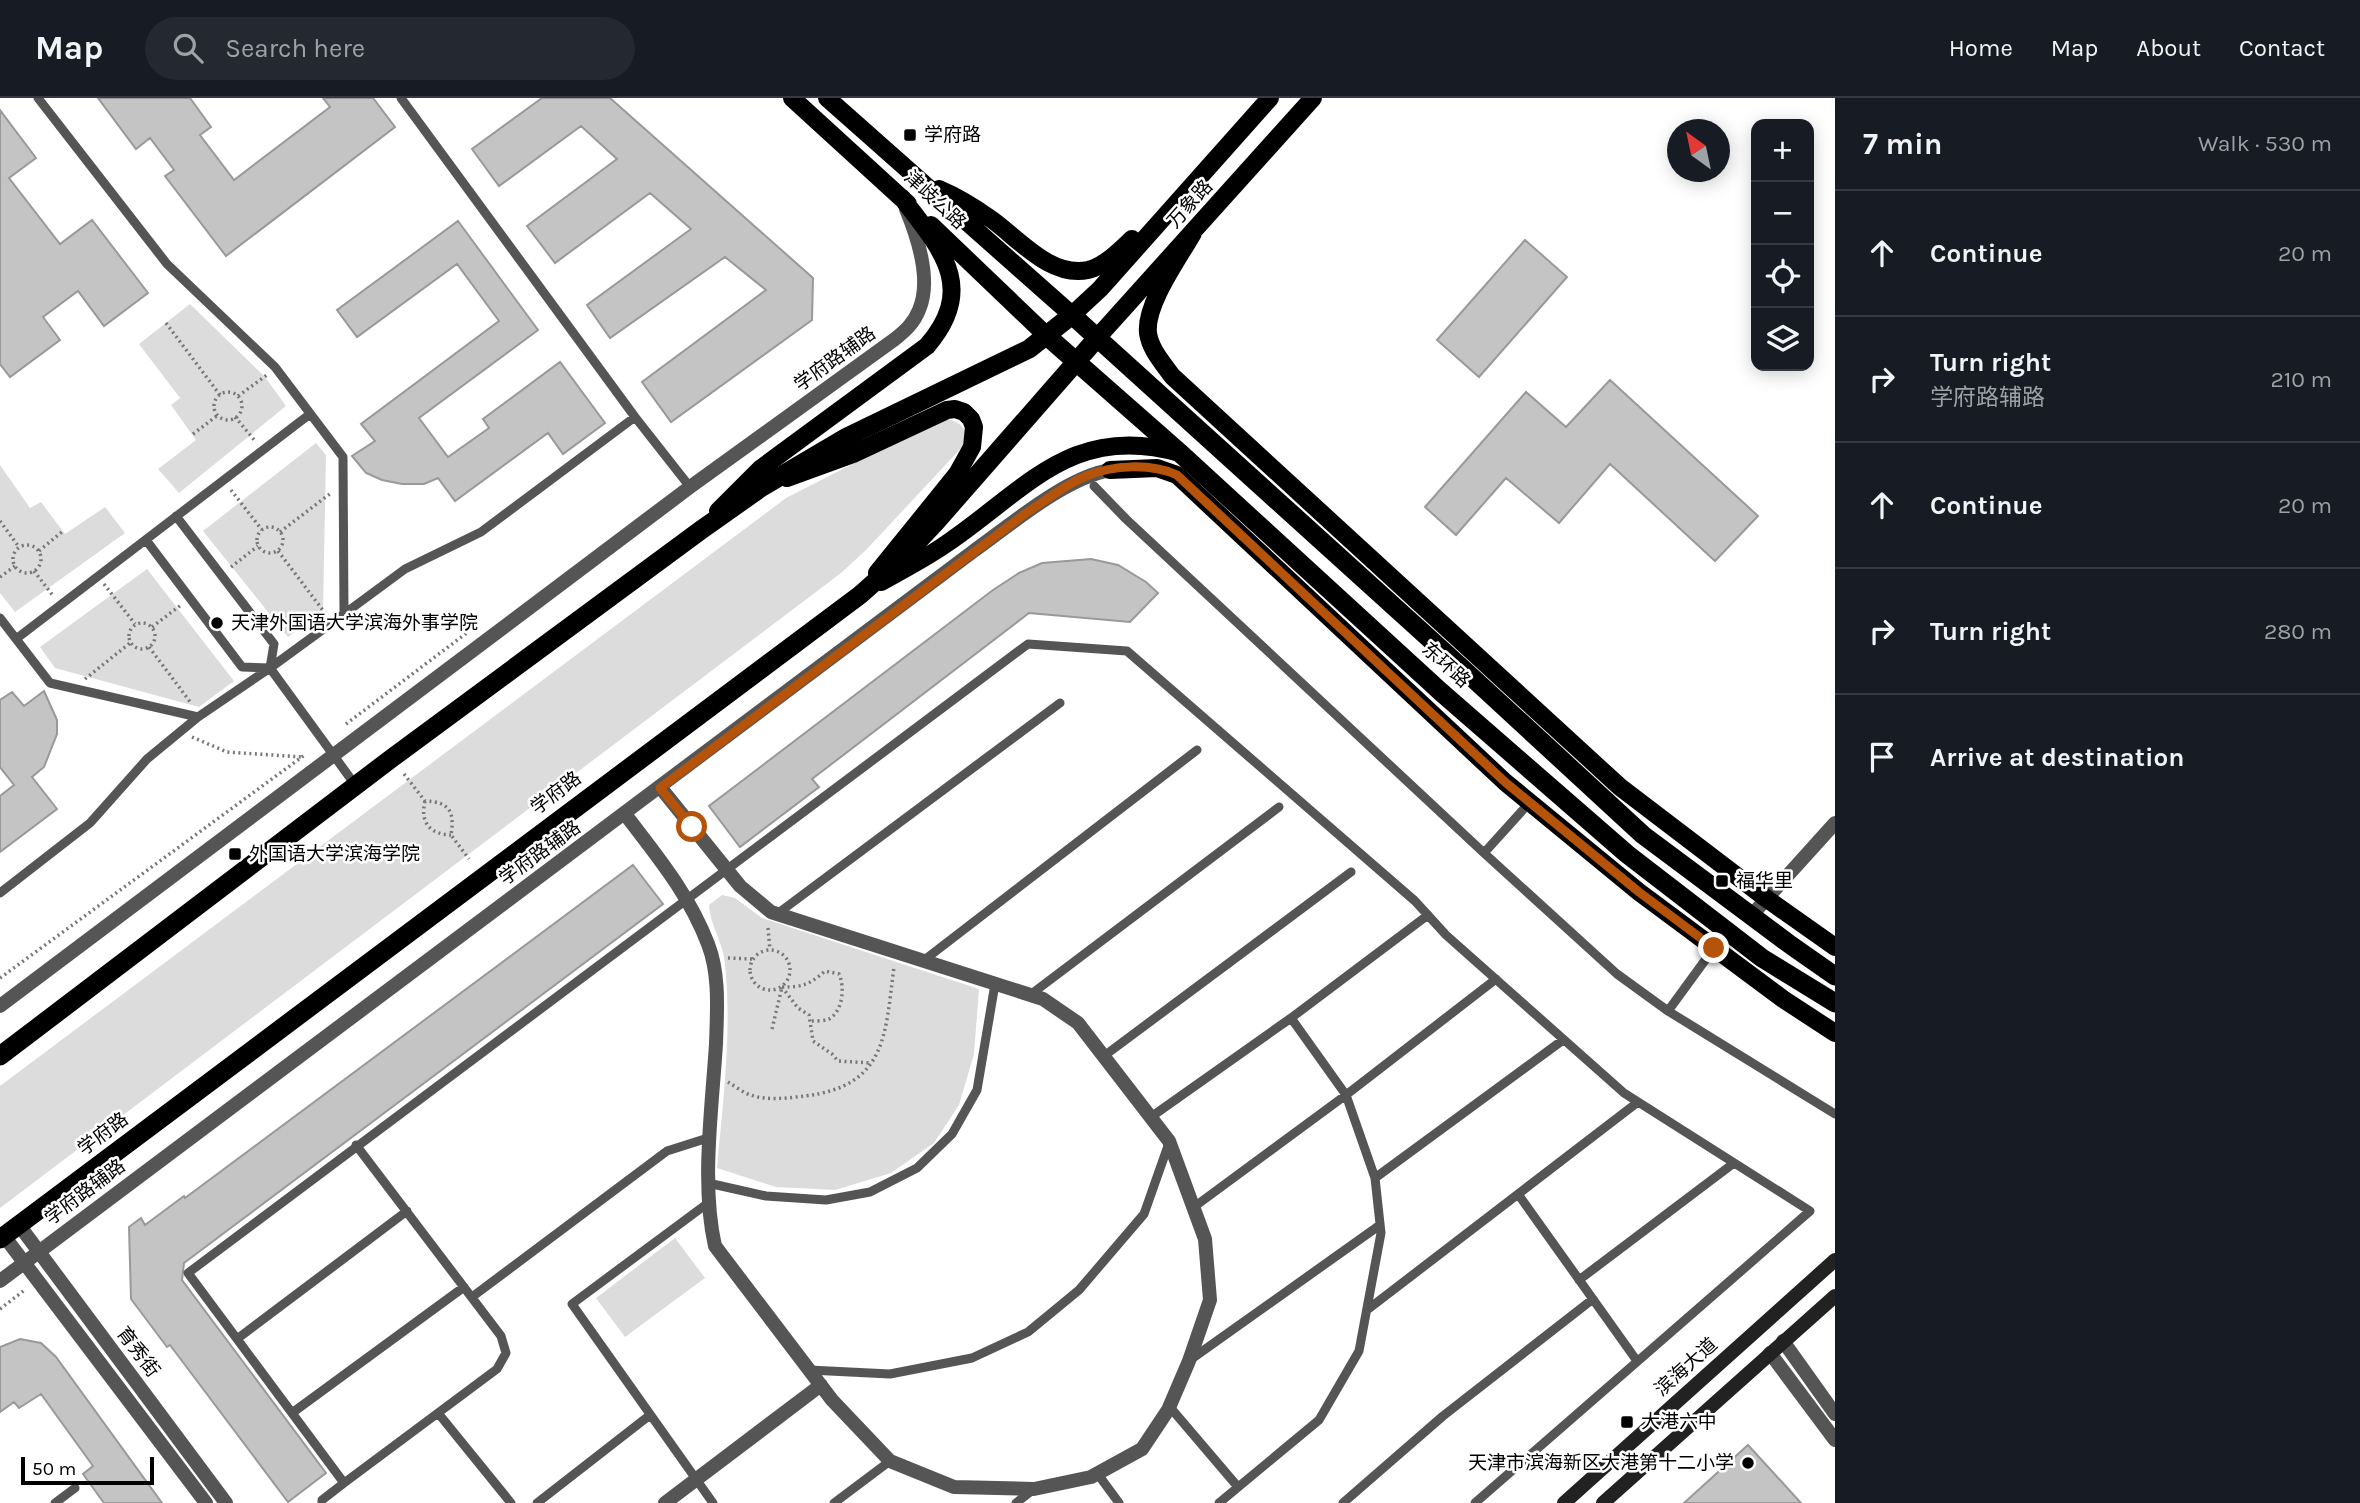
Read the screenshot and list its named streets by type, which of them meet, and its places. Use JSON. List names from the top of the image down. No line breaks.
{"streets":{"highway":["东环路","学府路"],"main road":["津歧公路","万象路","滨海大道"],"street":["学府路辅路","育秀街"]},"crossings":[["津歧公路","万象路"],["津歧公路","学府路辅路"],["津歧公路","东环路"],["万象路","东环路"],["万象路","学府路"],["学府路辅路","育秀街"],["东环路","学府路"],["学府路","育秀街"]],"places":{"transit":["学府路","外国语大学滨海学院","福华里","大港六中"],"other":["天津外国语大学滨海外事学院","天津市滨海新区大港第十二小学"]},"scale_bar":"50 m","north":"top left","page":{"header":"Map","search":"Search here","nav":["Home","Map","About","Contact"],"heading":["7 min","Walk · 530 m"],"map_buttons":["+","−"],"list":[["Continue","20 m"],["Turn right","学府路辅路","210 m"],["Continue","20 m"],["Turn right","280 m"],"Arrive at destination"],"scale":"50 m"}}
